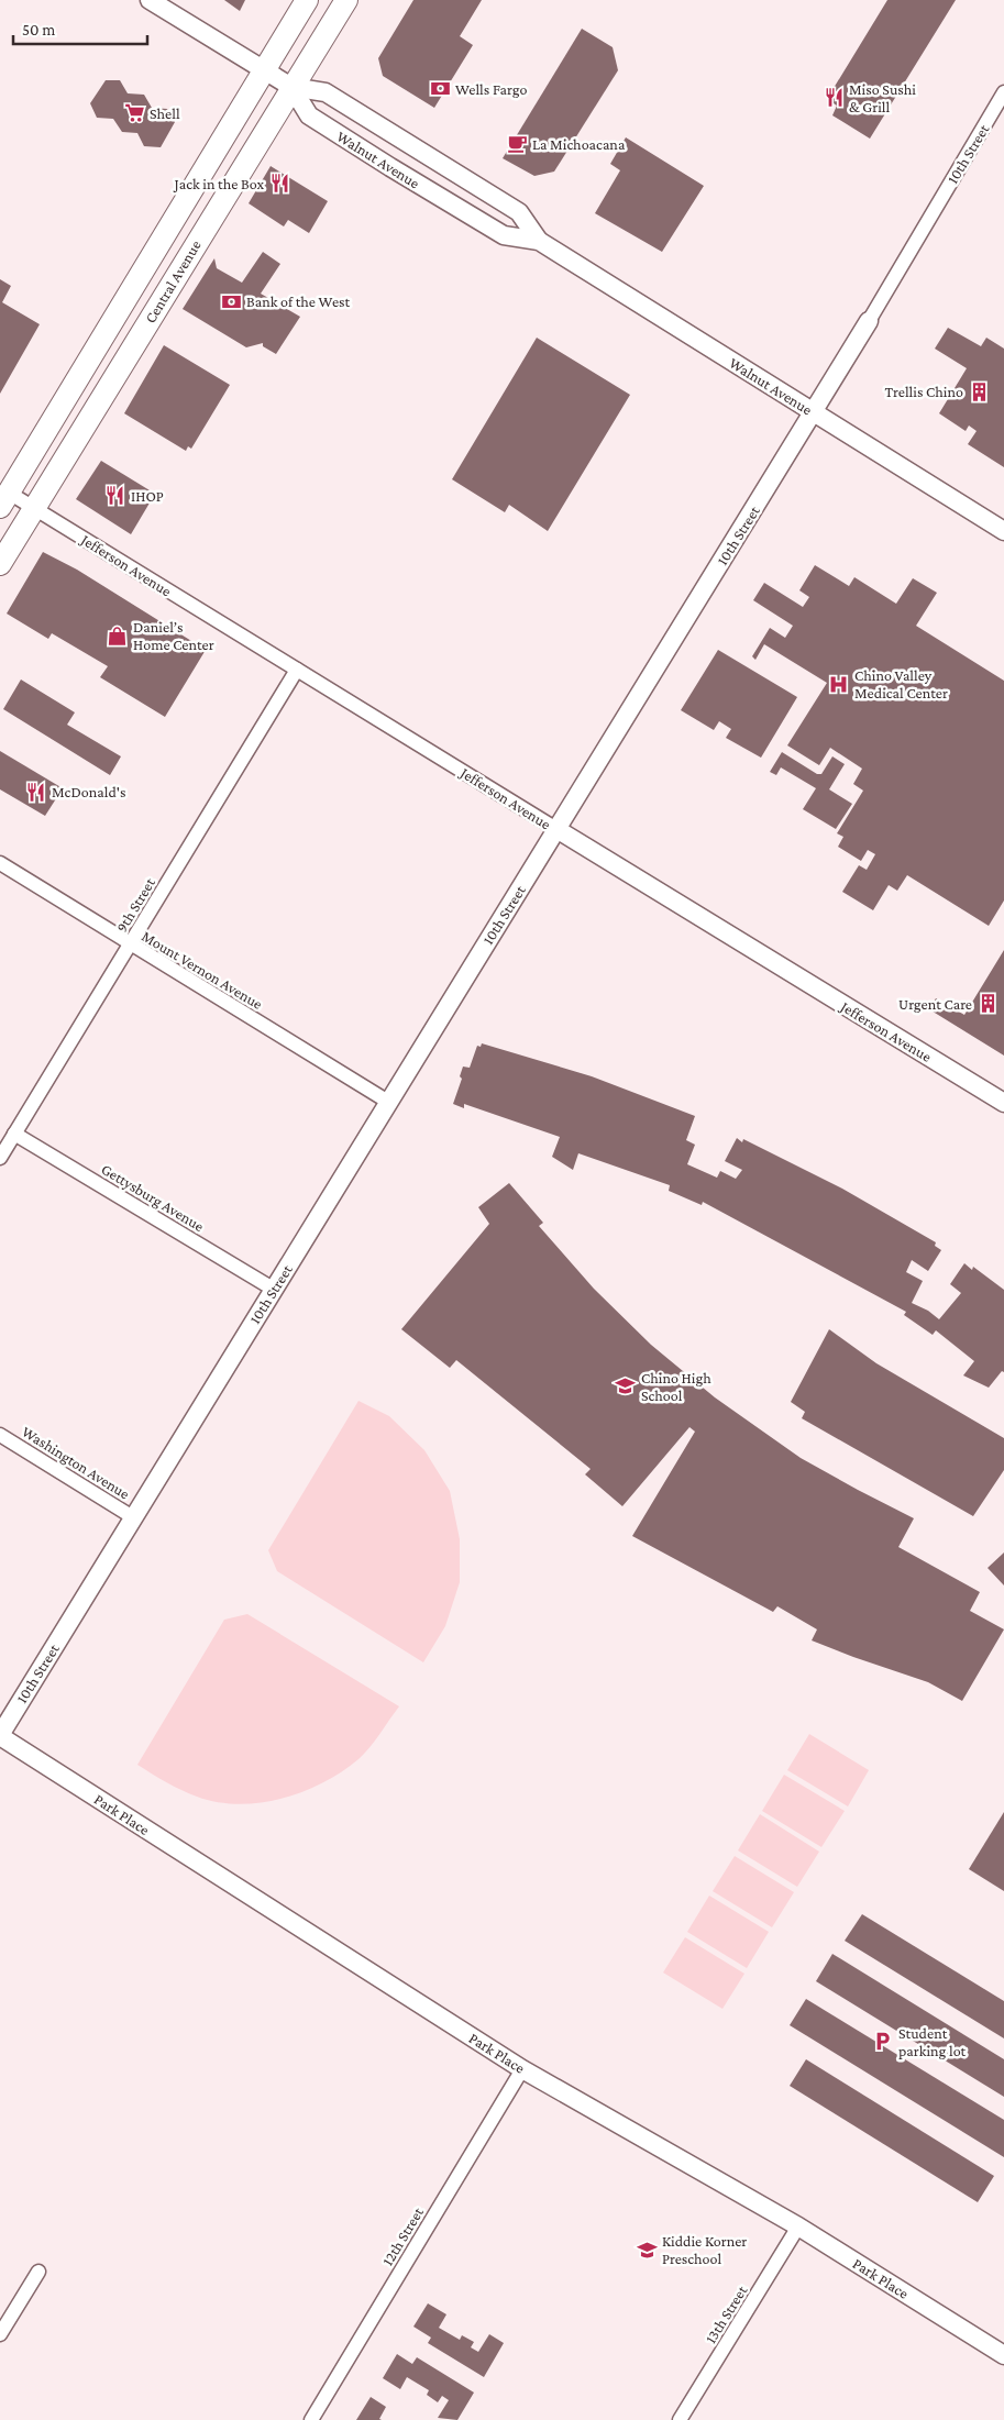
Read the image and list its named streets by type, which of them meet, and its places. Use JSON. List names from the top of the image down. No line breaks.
{"streets":{"main road":["Central Avenue"],"street":["10th Street","Walnut Avenue","Jefferson Avenue","9th Street","Mount Vernon Avenue","Gettysburg Avenue","Washington Avenue","Park Place","12th Street","13th Street"]},"crossings":[["10th Street","Walnut Avenue"],["10th Street","Jefferson Avenue"],["10th Street","Mount Vernon Avenue"],["10th Street","Gettysburg Avenue"],["10th Street","Washington Avenue"],["10th Street","Park Place"],["Walnut Avenue","Central Avenue"],["Central Avenue","Jefferson Avenue"],["Jefferson Avenue","9th Street"],["9th Street","Mount Vernon Avenue"],["9th Street","Gettysburg Avenue"],["Park Place","12th Street"],["Park Place","13th Street"]],"places":{"bank":["Wells Fargo","Bank of the West"],"restaurant":["Miso Sushi & Grill","Jack in the Box","IHOP","McDonald's"],"supermarket":["Shell"],"cafe":["La Michoacana"],"building":["Trellis Chino","Urgent Care"],"shop":["Daniel’s Home Center"],"hospital":["Chino Valley Medical Center"],"school or university":["Chino High School","Kiddie Korner Preschool"],"parking":["Student parking lot"]},"scale_bar":"50 m"}
